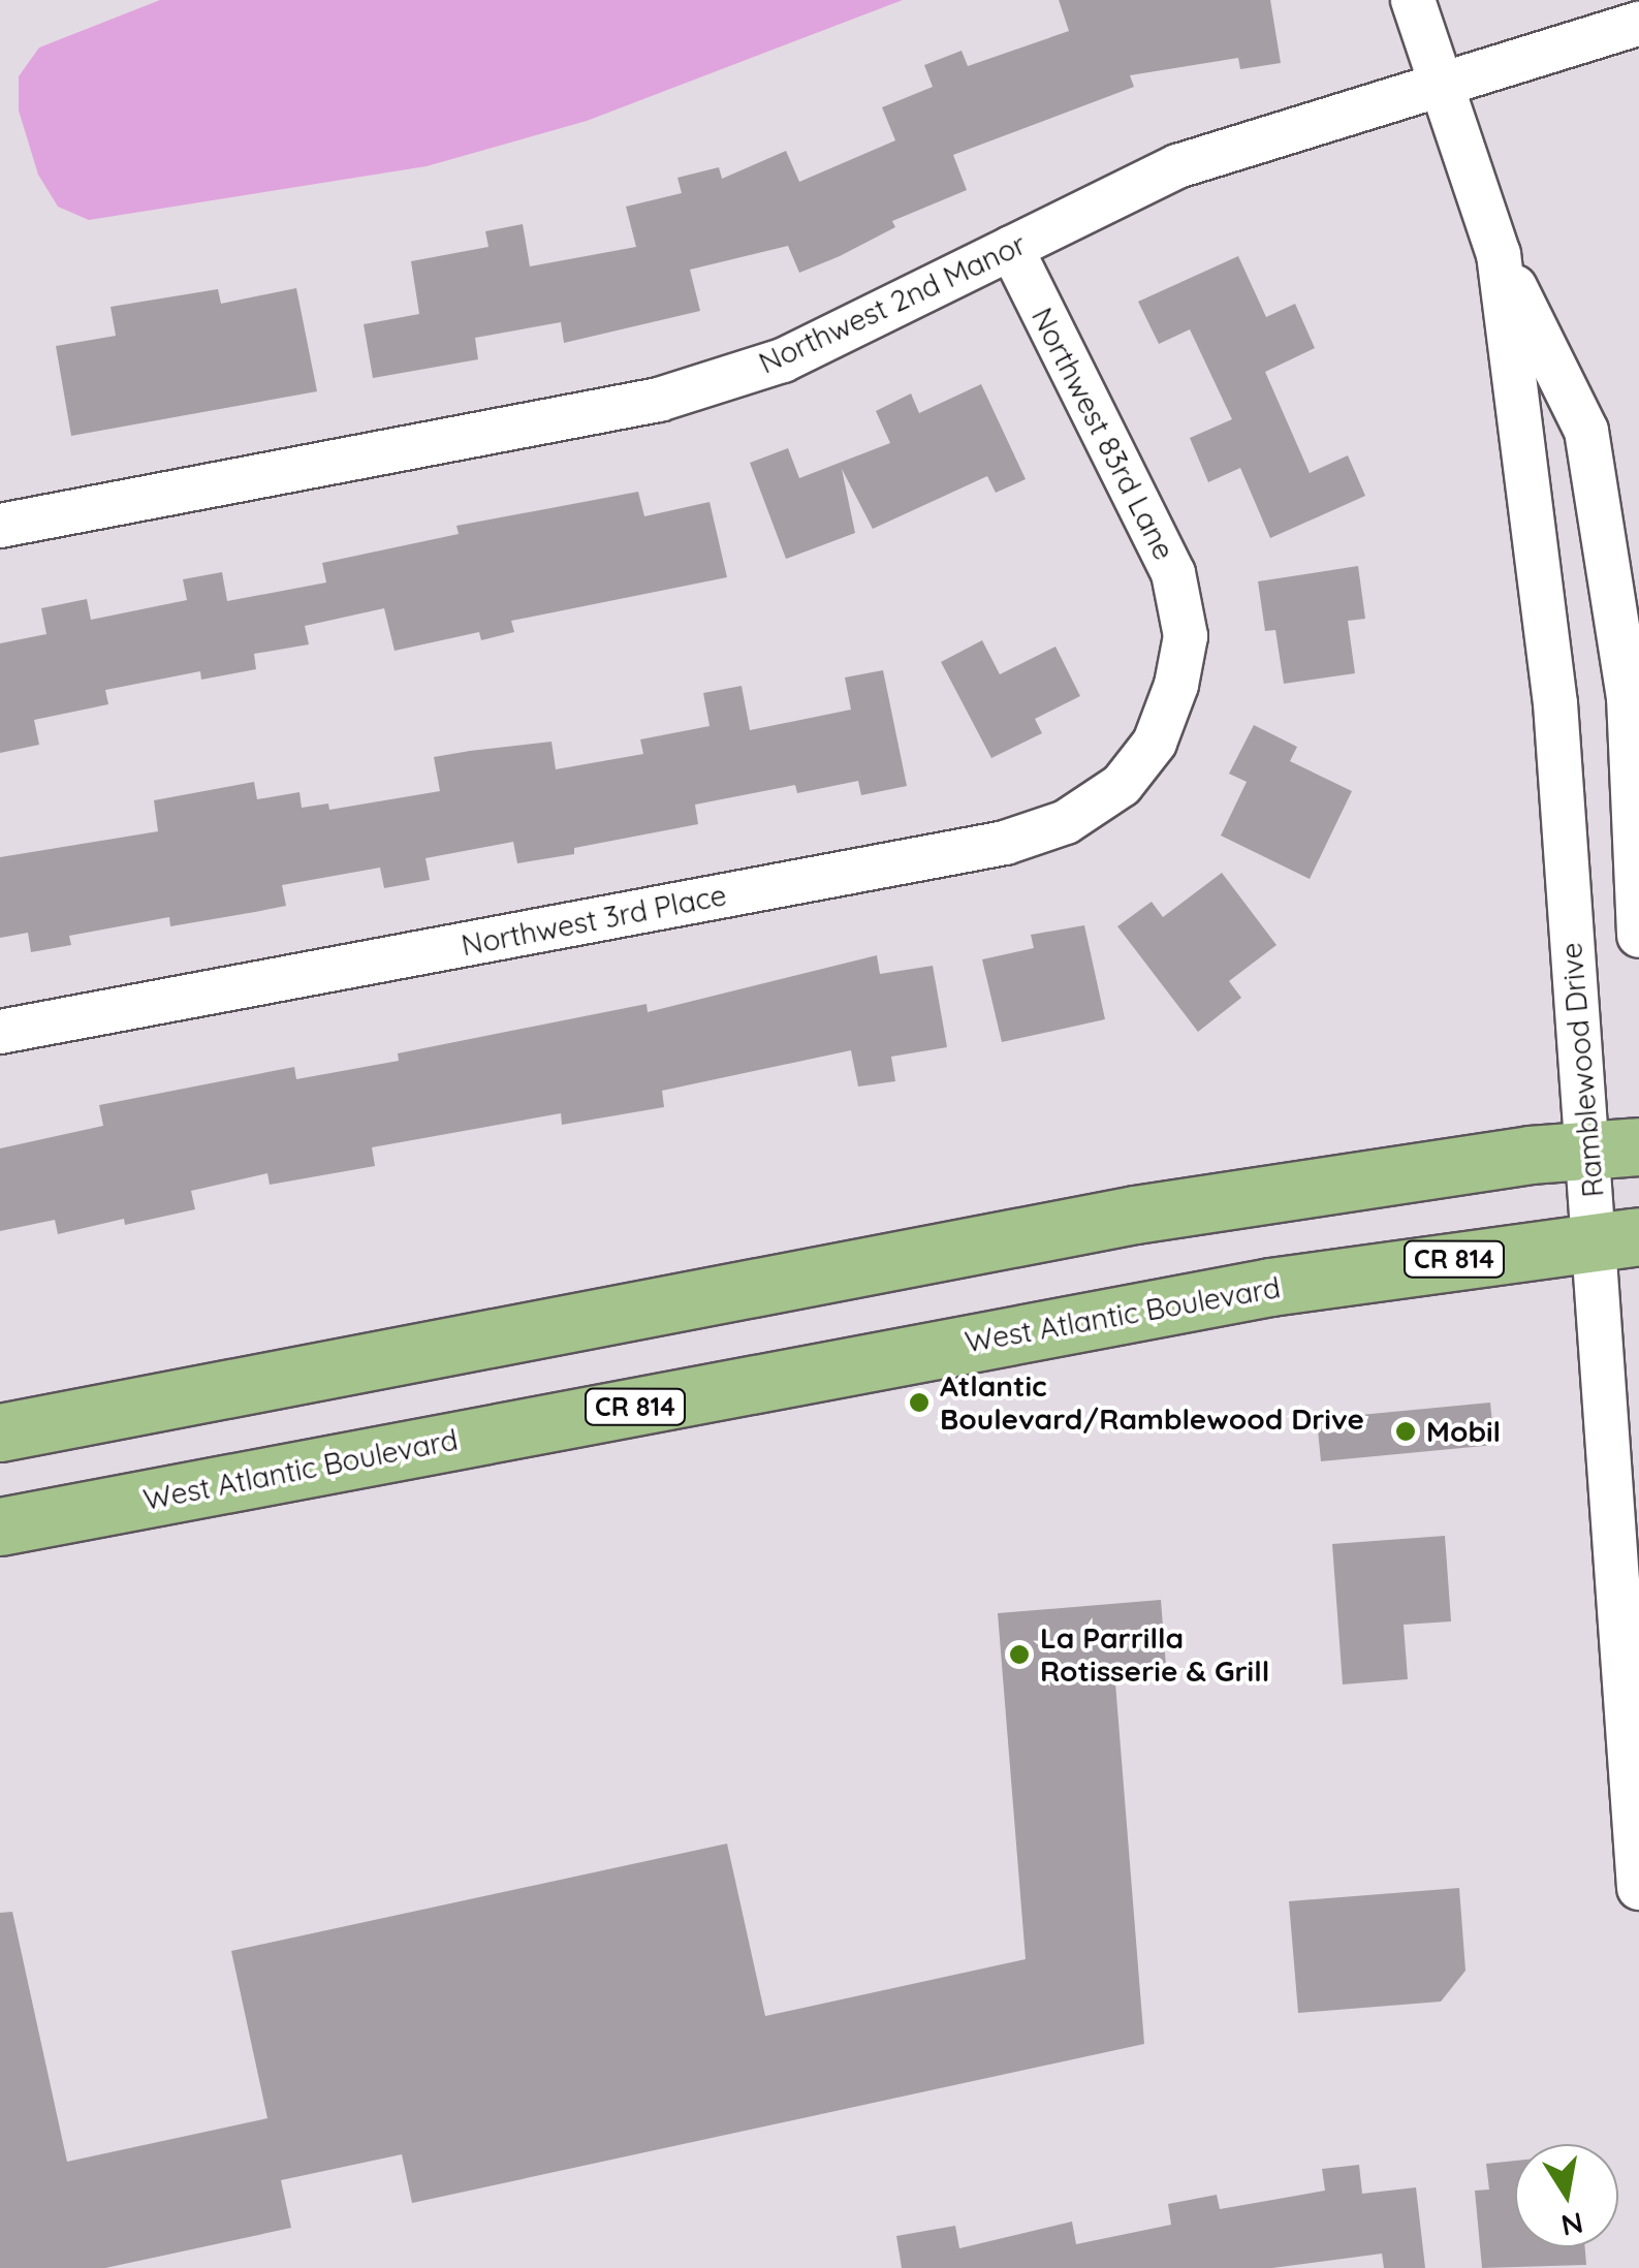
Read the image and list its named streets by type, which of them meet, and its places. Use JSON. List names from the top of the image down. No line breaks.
{"streets":{"main road":["CR 814","West Atlantic Boulevard"],"street":["Northwest 2nd Manor","Northwest 83rd Lane","Northwest 3rd Place","Ramblewood Drive"]},"crossings":[["Northwest 2nd Manor","Northwest 83rd Lane"],["Northwest 2nd Manor","Ramblewood Drive"],["Northwest 83rd Lane","Northwest 3rd Place"],["Ramblewood Drive","West Atlantic Boulevard"]],"places":["Atlantic Boulevard/Ramblewood Drive","Mobil","La Parrilla Rotisserie & Grill"],"north":"bottom"}
